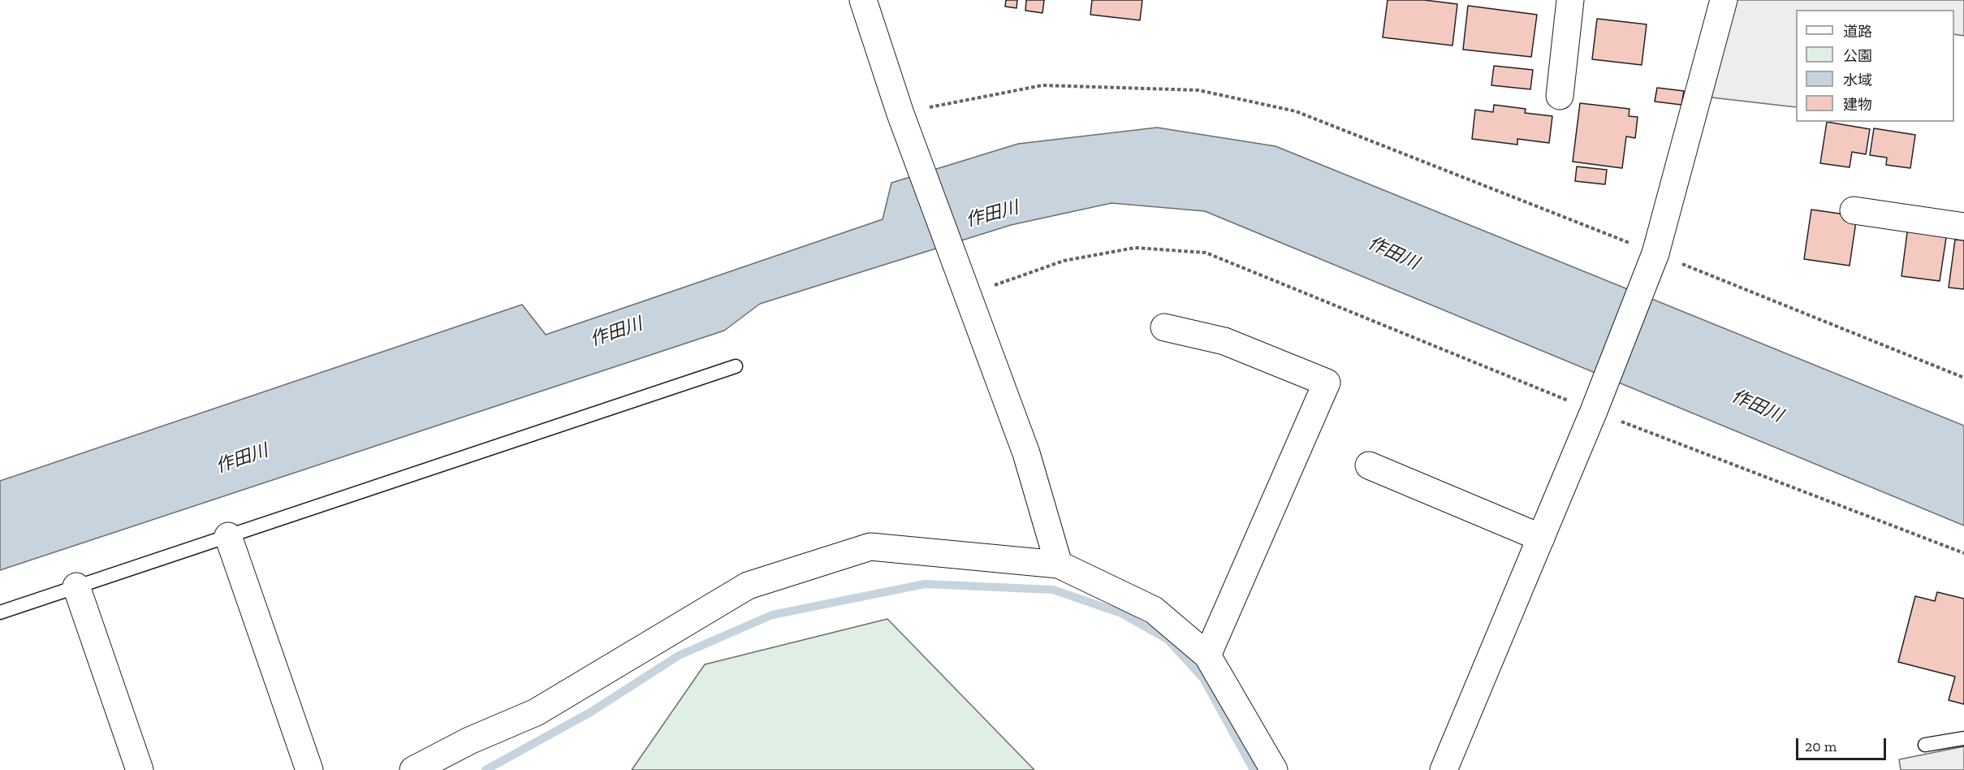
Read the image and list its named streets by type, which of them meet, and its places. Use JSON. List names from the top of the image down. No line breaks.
{"water":["作田川"],"legend":["道路","公園","水域","建物"],"scale_bar":"20 m"}
